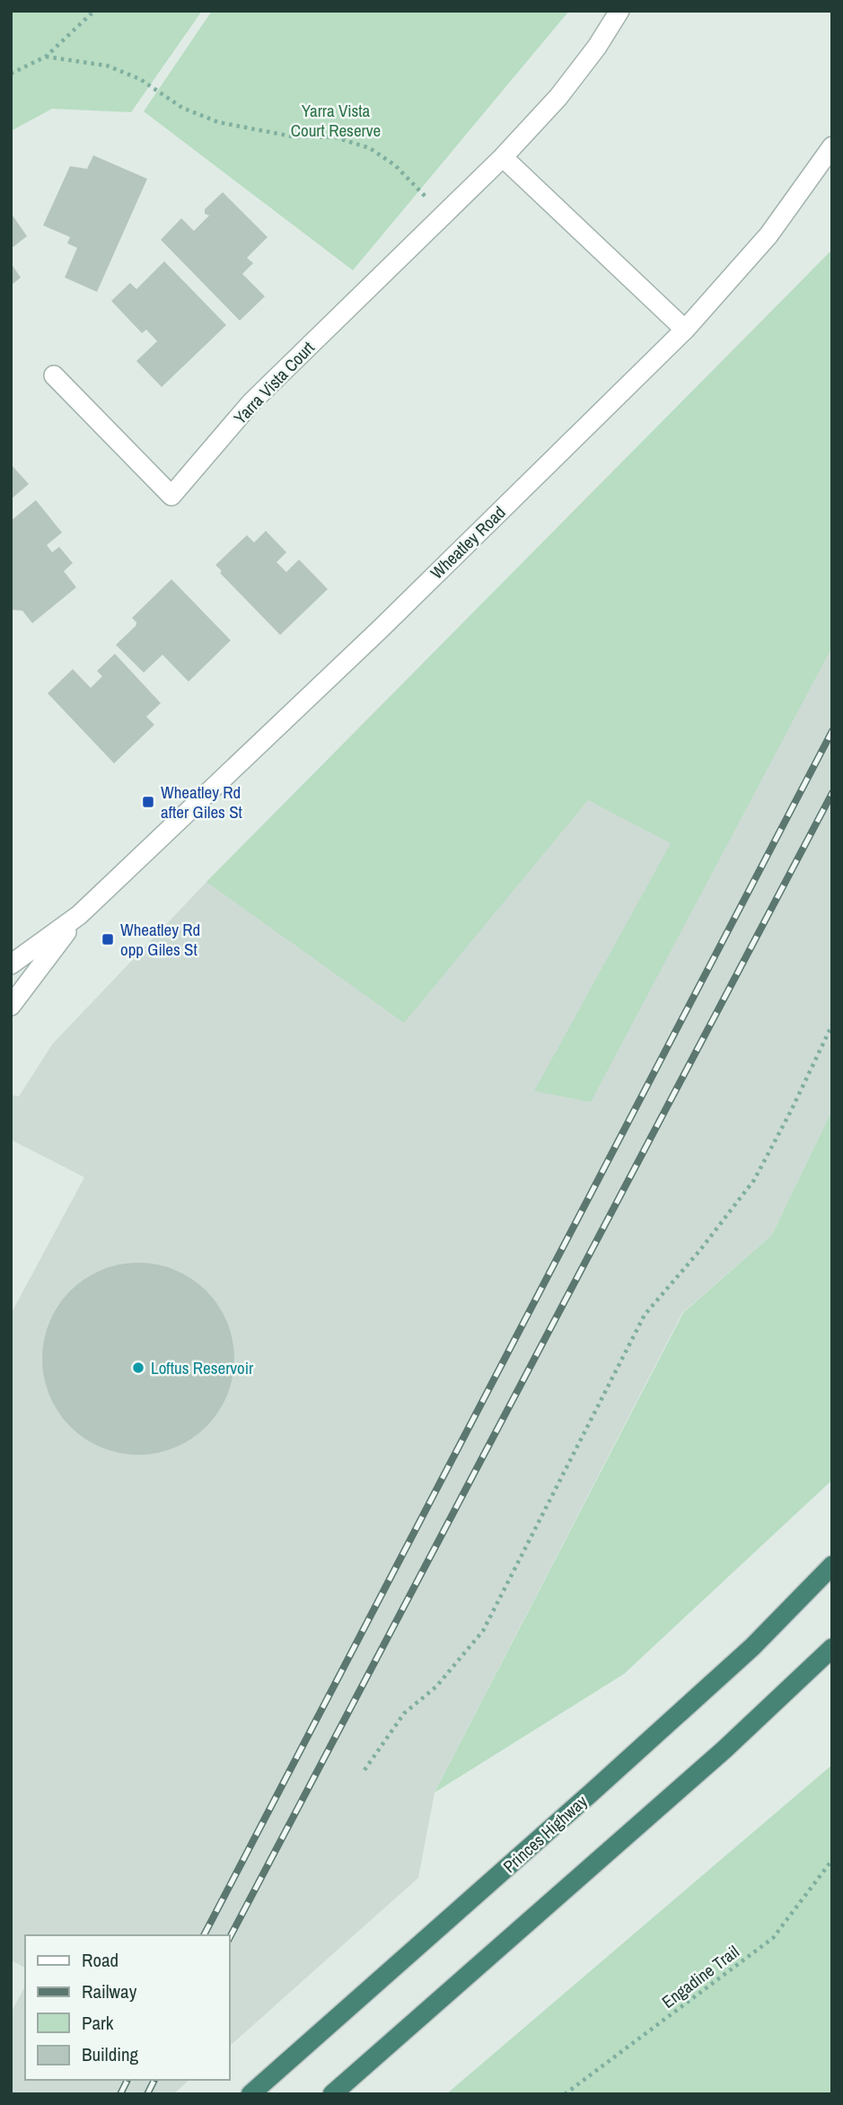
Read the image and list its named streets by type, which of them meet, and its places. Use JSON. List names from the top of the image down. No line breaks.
{"streets":{"highway":["Princes Highway"],"street":["Yarra Vista Court","Wheatley Road"],"path":["Engadine Trail"]},"parks":["Yarra Vista Court Reserve"],"places":{"transit":["Wheatley Rd after Giles St","Wheatley Rd opp Giles St"],"other":["Loftus Reservoir"]},"legend":["Road","Railway","Park","Building"]}
